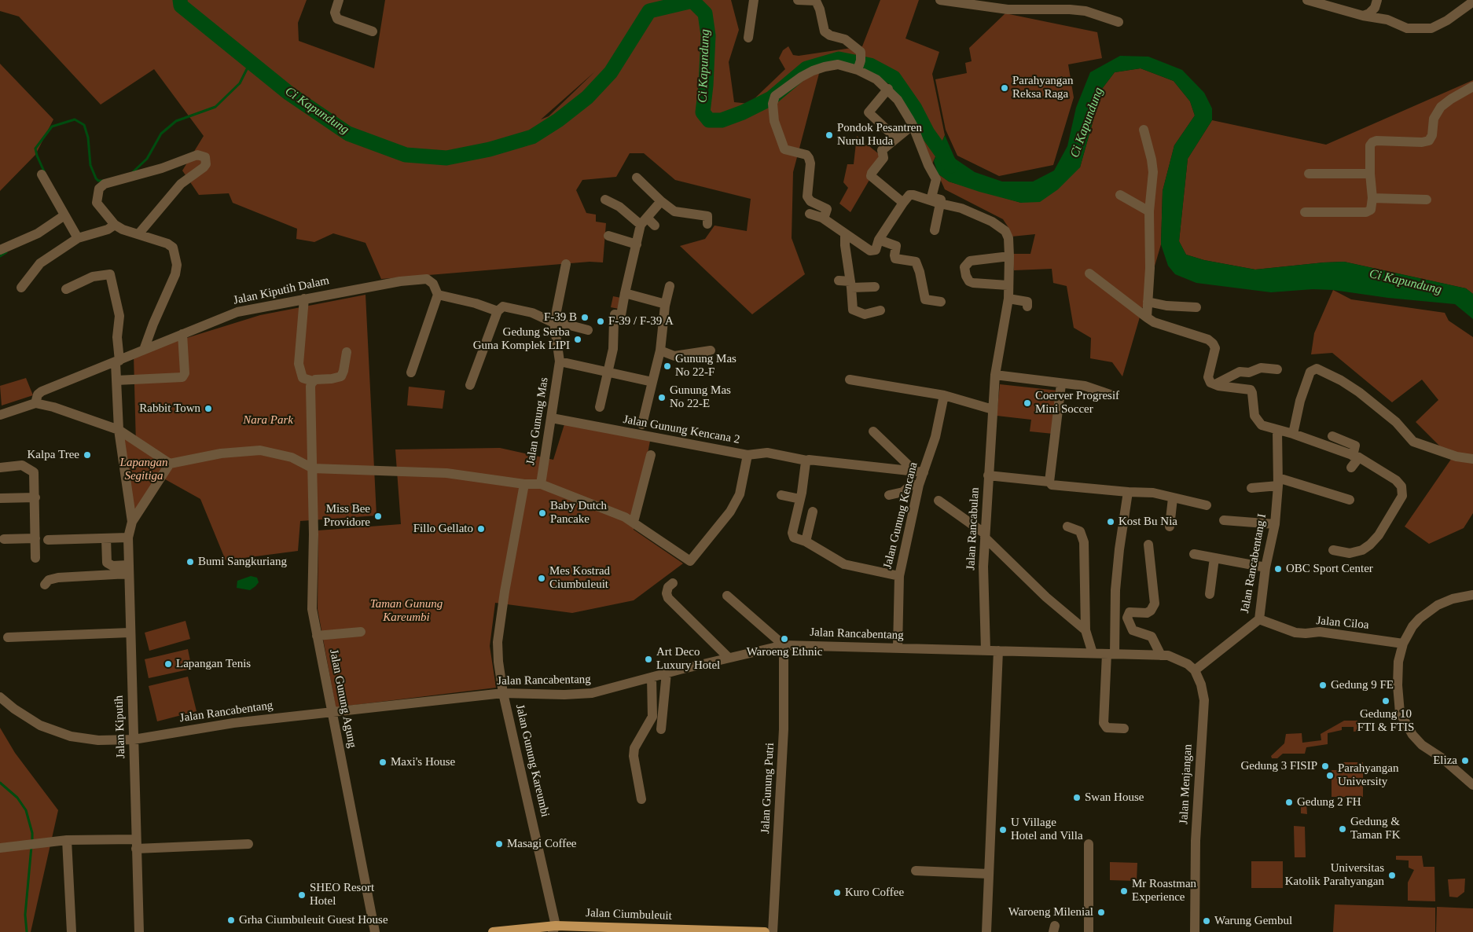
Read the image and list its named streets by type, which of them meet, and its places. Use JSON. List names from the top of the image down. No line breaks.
{"streets":{"main road":["Jalan Ciumbuleuit"],"street":["Jalan Kiputih Dalam","Jalan Gunung Mas","Jalan Gunung Kencana 2","Jalan Gunung Kencana","Jalan Rancabulan","Jalan Rancabentang I","Jalan Ciloa","Jalan Rancabentang","Jalan Gunung Agung","Jalan Kiputih","Jalan Gunung Kareumbi","Jalan Menjangan","Jalan Gunung Putri"]},"crossings":[["Jalan Gunung Mas","Jalan Gunung Kencana 2"],["Jalan Gunung Kencana 2","Jalan Gunung Kencana"],["Jalan Gunung Kencana","Jalan Rancabentang"],["Jalan Rancabulan","Jalan Rancabentang"],["Jalan Rancabentang I","Jalan Ciloa"],["Jalan Rancabentang I","Jalan Menjangan"],["Jalan Rancabentang","Jalan Gunung Agung"],["Jalan Rancabentang","Jalan Kiputih"],["Jalan Rancabentang","Jalan Gunung Kareumbi"],["Jalan Rancabentang","Jalan Gunung Putri"],["Jalan Gunung Kareumbi","Jalan Ciumbuleuit"]],"water":["Ci Kapundung"],"parks":["Nara Park","Lapangan Segitiga","Taman Gunung Kareumbi"],"places":["Parahyangan Reksa Raga","Pondok Pesantren Nurul Huda","F-39 B","F-39 / F-39 A","Gedung Serba Guna Komplek LIPI","Gunung Mas No 22-F","Gunung Mas No 22-E","Coerver Progresif Mini Soccer","Rabbit Town","Kalpa Tree","Baby Dutch Pancake","Miss Bee Providore","Kost Bu Nia","Fillo Gellato","Bumi Sangkuriang","OBC Sport Center","Mes Kostrad Ciumbuleuit","Waroeng Ethnic","Art Deco Luxury Hotel","Lapangan Tenis","Gedung 9 FE","Gedung 10 FTI & FTIS","Eliza","Maxi's House","Gedung 3 FISIP","Parahyangan University","Swan House","Gedung 2 FH","Gedung & Taman FK","U Village Hotel and Villa","Masagi Coffee","Universitas Katolik Parahyangan","Mr Roastman Experience","Kuro Coffee","SHEO Resort Hotel","Waroeng Milenial","Grha Ciumbuleuit Guest House","Warung Gembul"]}
